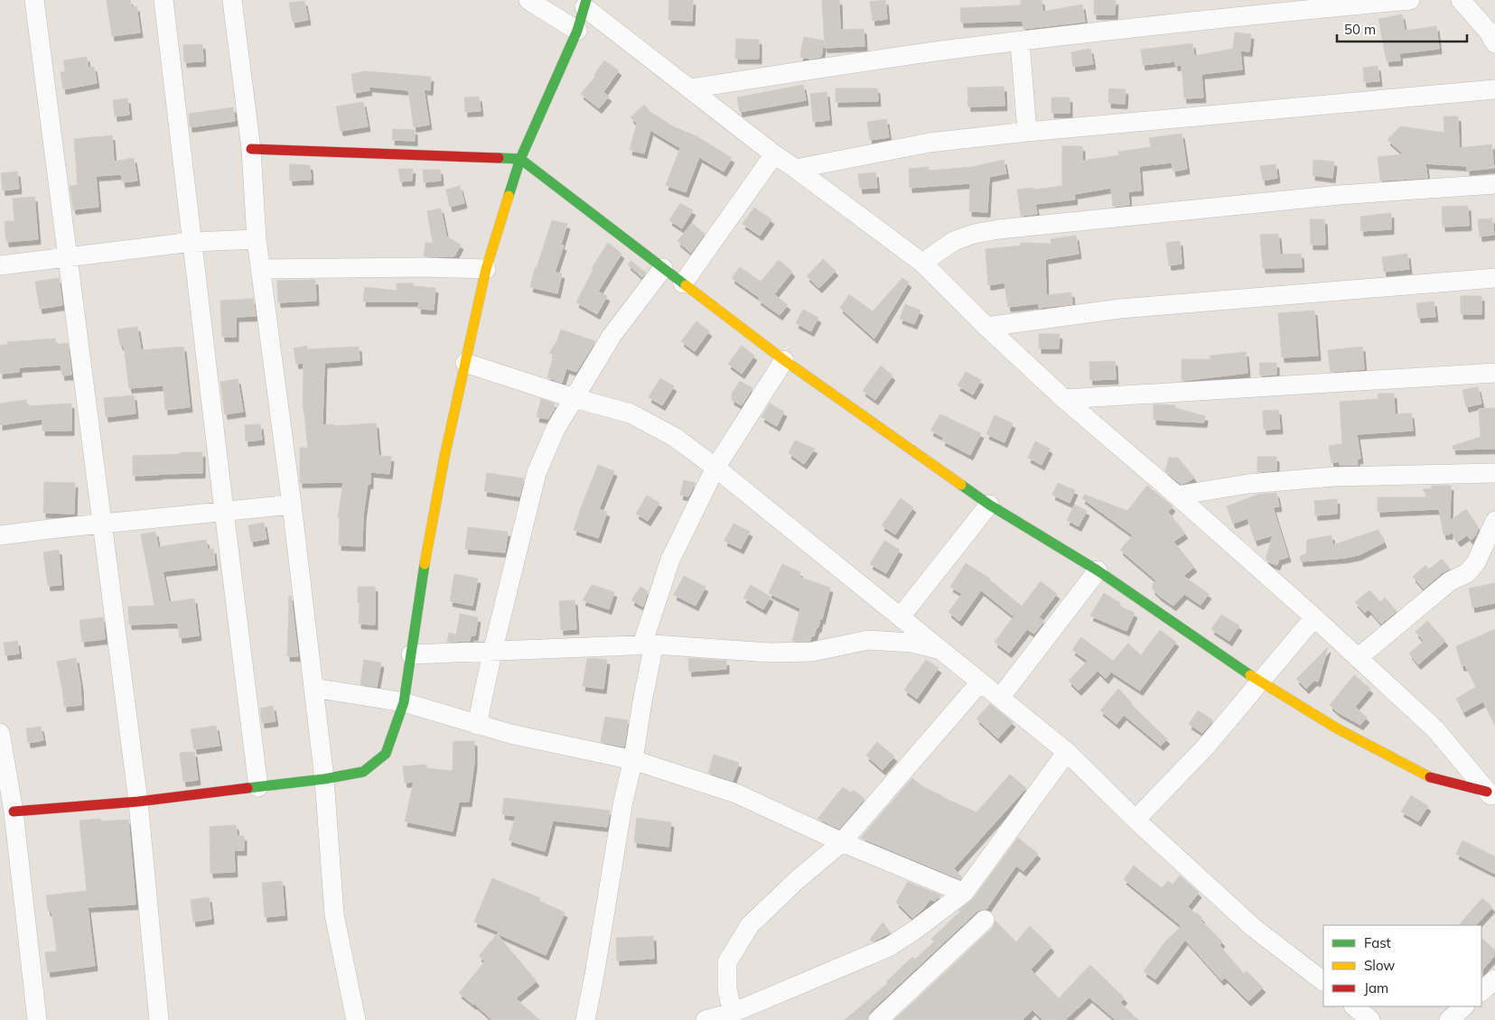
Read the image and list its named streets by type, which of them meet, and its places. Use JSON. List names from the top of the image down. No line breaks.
{"legend":["Fast","Slow","Jam"],"scale_bar":"50 m"}
